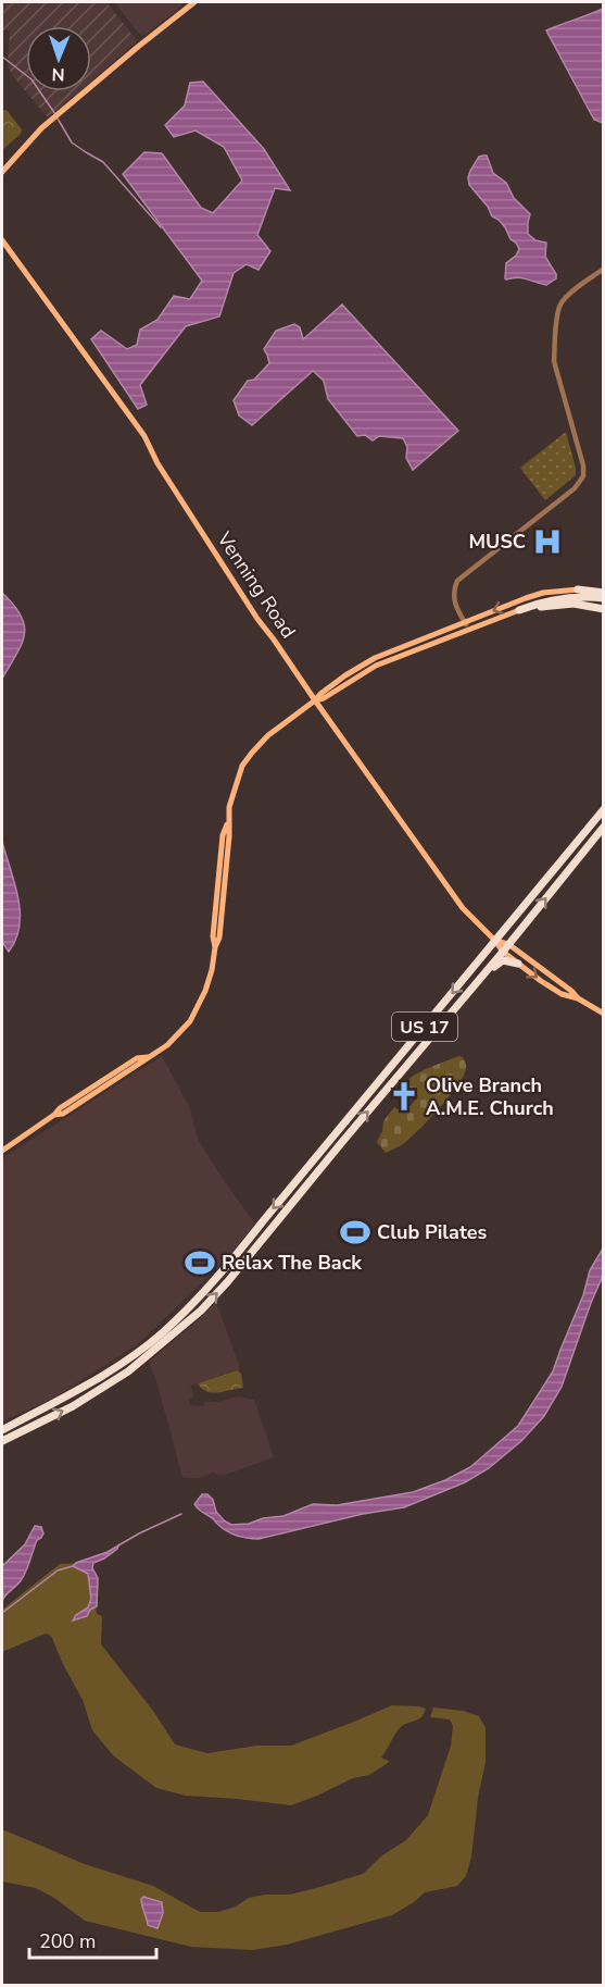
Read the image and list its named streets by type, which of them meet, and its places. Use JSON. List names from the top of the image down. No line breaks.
{"streets":{"highway":["US 17"],"main road":["Venning Road"]},"crossings":[["Venning Road","US 17"]],"places":{"hospital":["MUSC"],"church":["Olive Branch A.M.E. Church"],"sports":["Club Pilates","Relax The Back"]},"scale_bar":"200 m","north":"bottom"}
